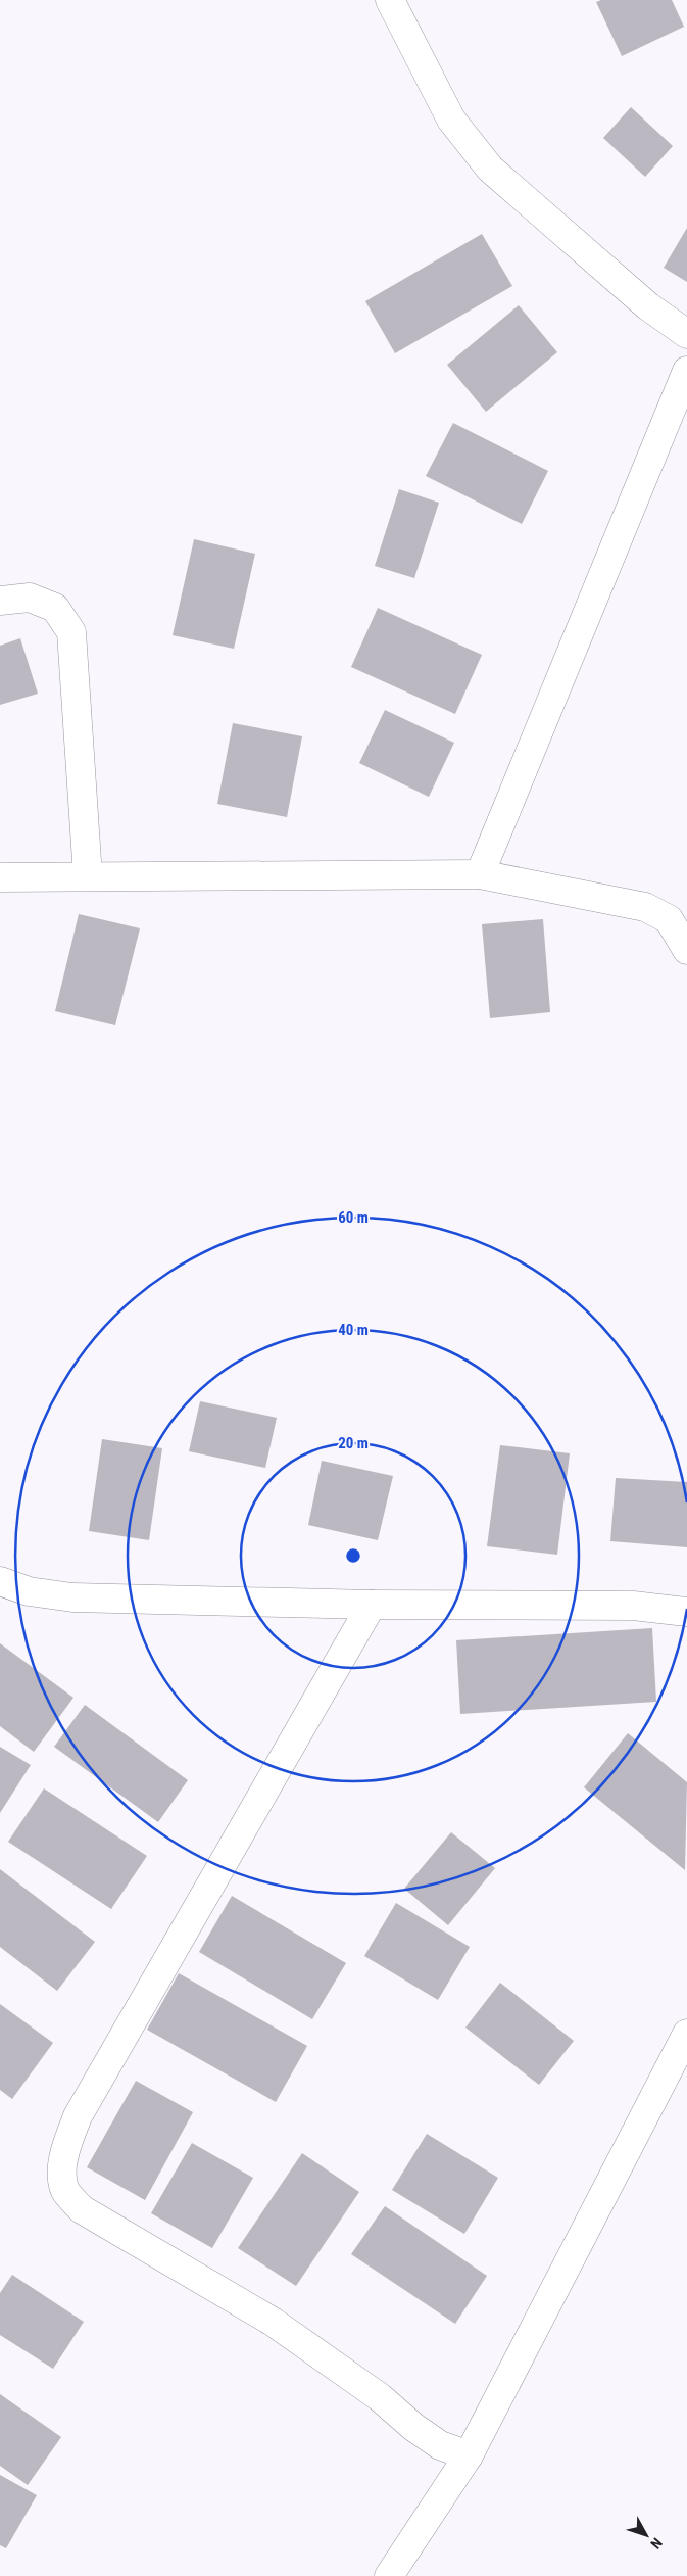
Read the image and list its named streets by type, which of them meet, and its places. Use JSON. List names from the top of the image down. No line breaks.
{"north":"bottom right","rings":["60 m","40 m","20 m"]}
